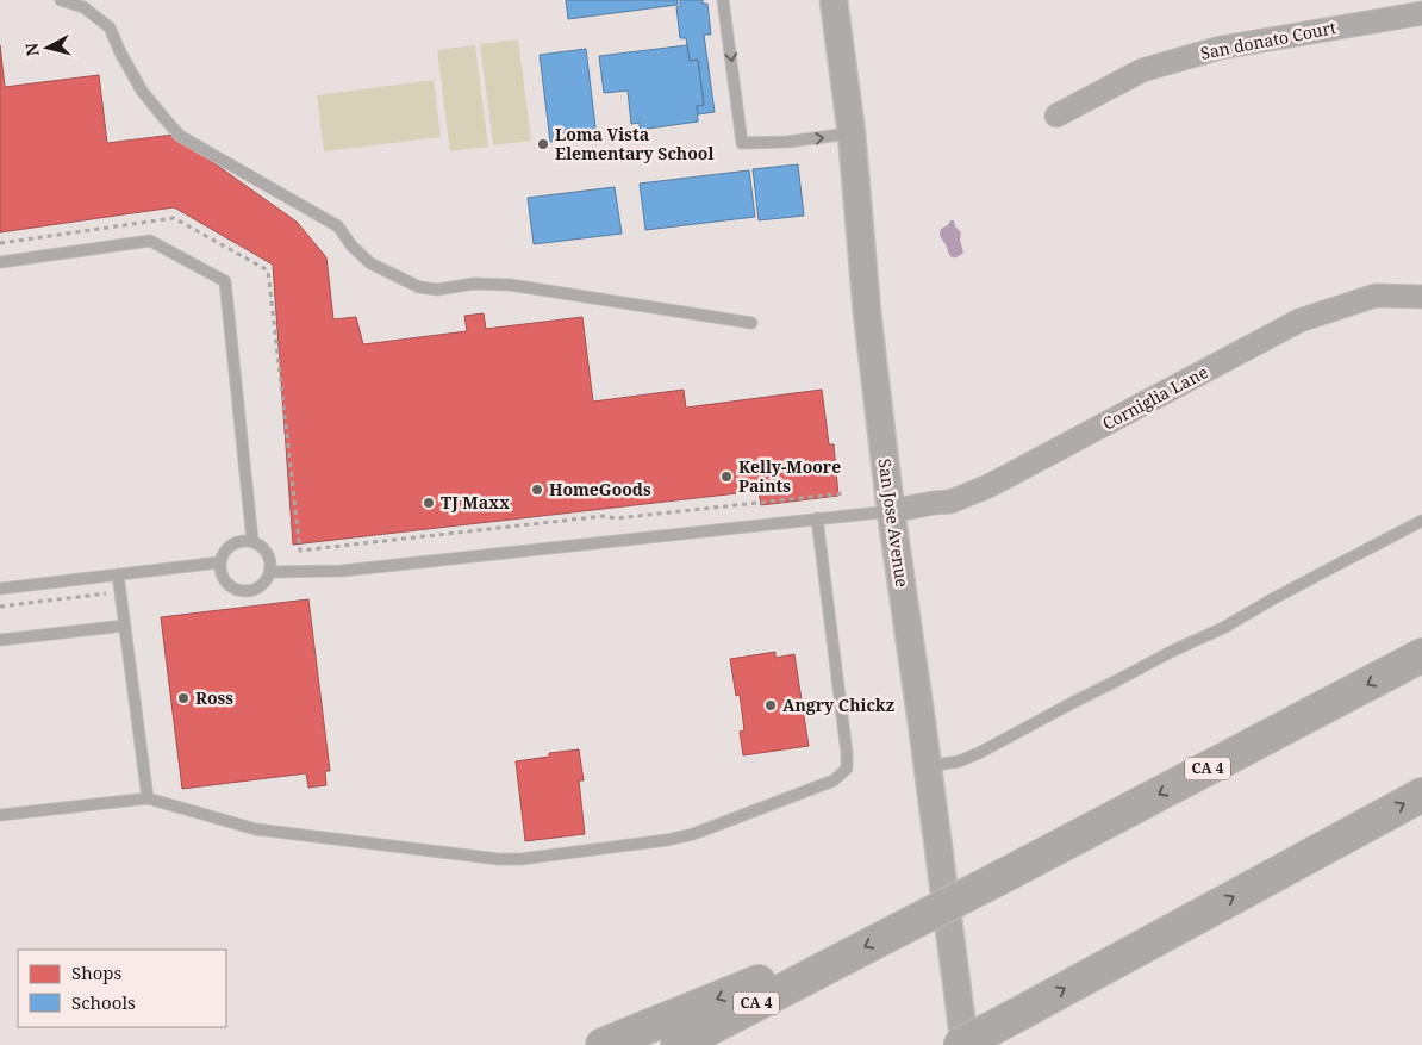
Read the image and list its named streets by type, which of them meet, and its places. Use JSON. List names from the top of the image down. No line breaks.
{"streets":{"highway":["CA 4"],"street":["San donato Court","Corniglia Lane","San Jose Avenue"]},"crossings":[["Corniglia Lane","San Jose Avenue"]],"places":["Loma Vista Elementary School","Kelly-Moore Paints","HomeGoods","TJ Maxx","Ross","Angry Chickz"],"legend":["Shops","Schools"],"north":"left"}
